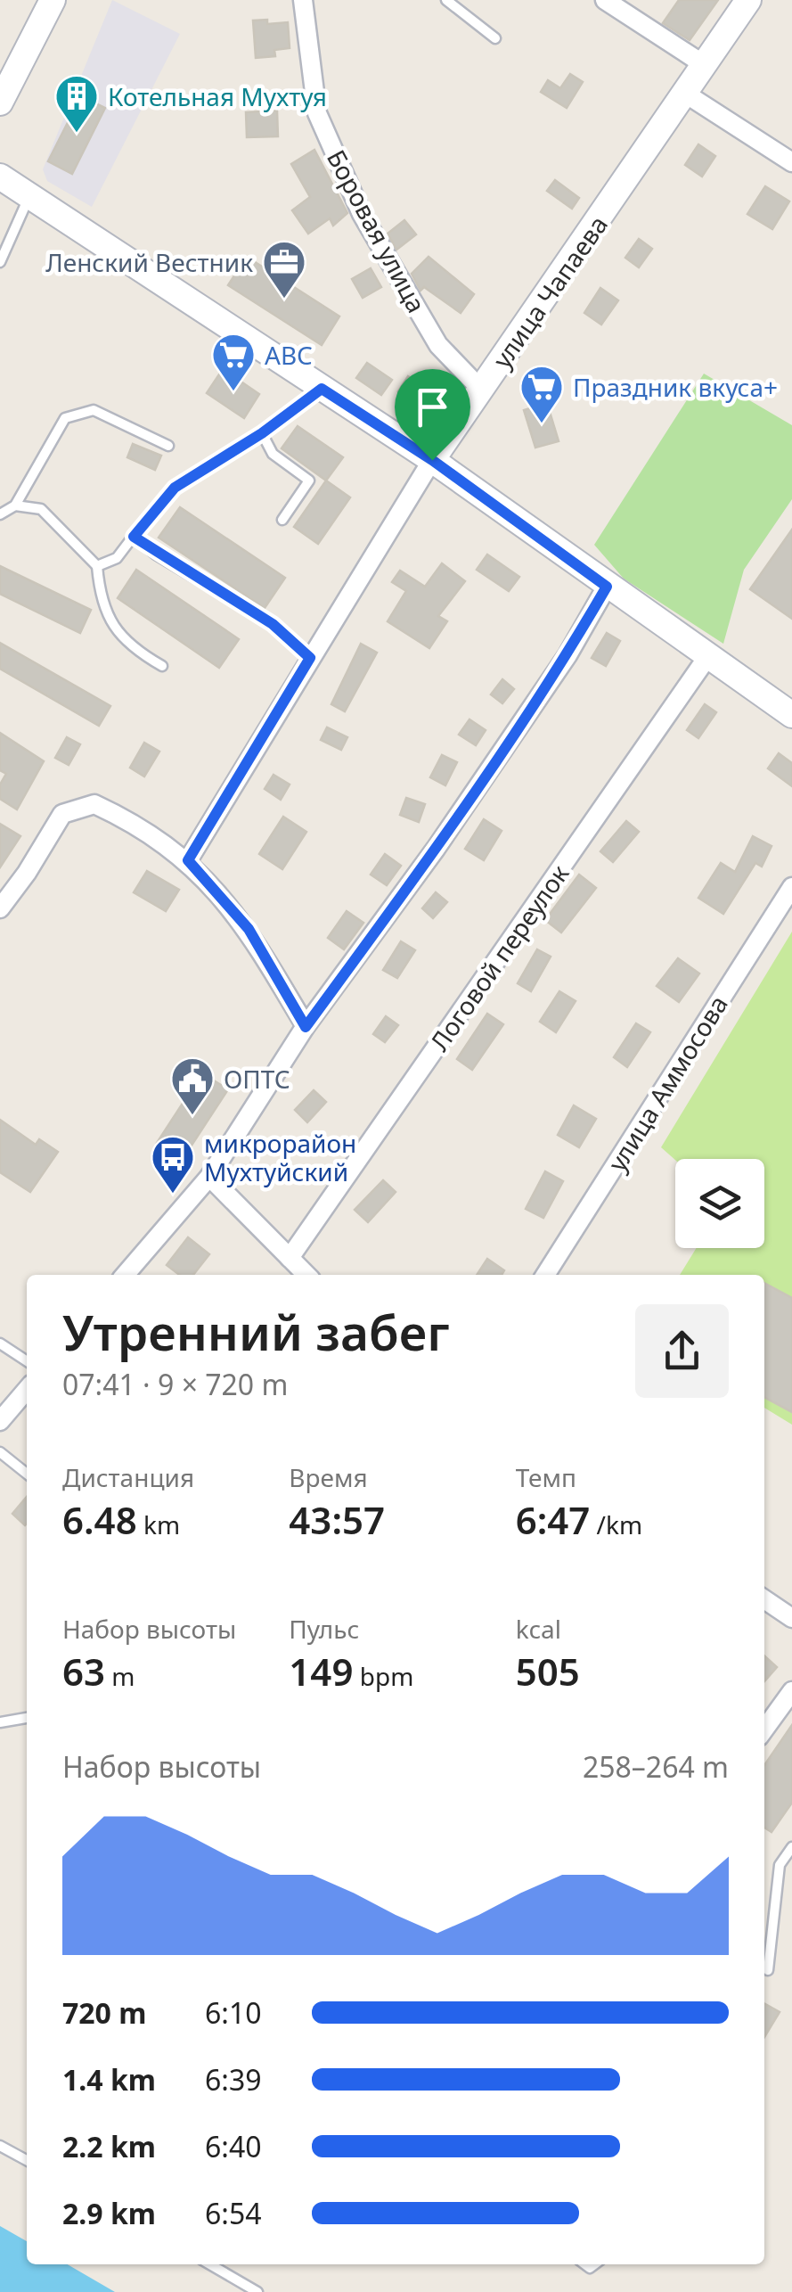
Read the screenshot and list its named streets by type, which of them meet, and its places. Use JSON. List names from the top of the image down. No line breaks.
{"streets":{"main road":["улица Чапаева"],"street":["Боровая улица","Логовой переулок","улица Аммосова"]},"crossings":[["Боровая улица","улица Чапаева"]],"places":{"building":["Котельная Мухтуя"],"office":["Ленский Вестник"],"supermarket":["ABC","Праздник вкуса+"],"public building":["ОПТС"],"bus stop":["микрорайон Мухтуйский"]},"page":{"heading":["Утренний забег","07:41 · 9 × 720 m"],"stats":[["Дистанция","6.48 km"],["Время","43:57"],["Темп","6:47 /km"],["Набор высоты","63 m"],["Пульс","149 bpm"],["kcal","505"]],"chart":["Набор высоты","258–264 m"],"list":[{"name":"720 m","note":"6:10"},{"name":"1.4 km","note":"6:39"},{"name":"2.2 km","note":"6:40"},{"name":"2.9 km","note":"6:54"}]}}
